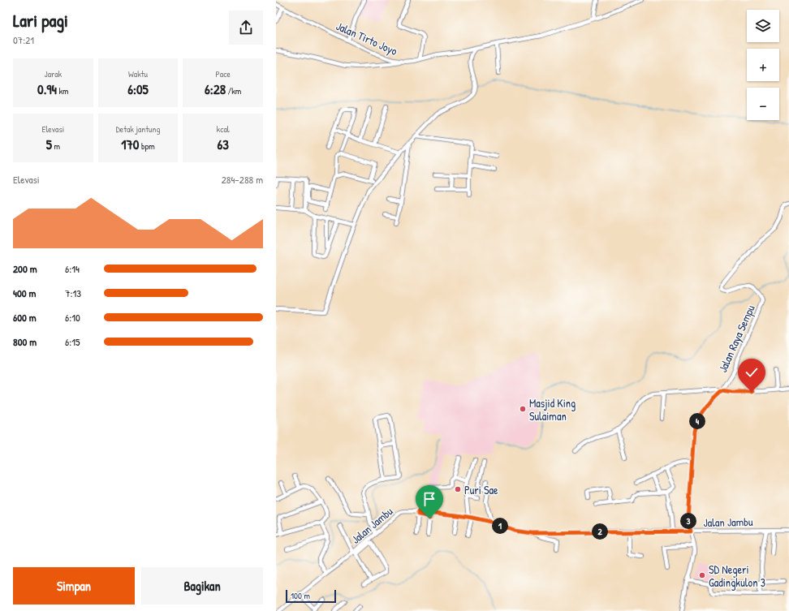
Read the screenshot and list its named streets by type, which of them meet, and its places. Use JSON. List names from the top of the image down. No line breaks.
{"streets":{"street":["Jalan Tirto Joyo","Jalan Raya Sempu","Jalan Jambu"]},"crossings":[["Jalan Raya Sempu","Jalan Jambu"]],"places":["Masjid King Sulaiman","Puri Sae","SD Negeri Gadingkulon 3"],"scale_bar":"100 m","page":{"heading":["Lari pagi","07:21"],"map_buttons":["+","−"],"stats":[["Jarak","0.94 km"],["Waktu","6:05"],["Pace","6:28 /km"],["Elevasi","5 m"],["Detak jantung","170 bpm"],["kcal","63"]],"chart":["Elevasi","284–288 m"],"list":[{"name":"200 m","note":"6:14"},{"name":"400 m","note":"7:13"},{"name":"600 m","note":"6:10"},{"name":"800 m","note":"6:15"}],"pins":["4","3","1","2"],"buttons":["Simpan","Bagikan"],"scale":"100 m"}}
